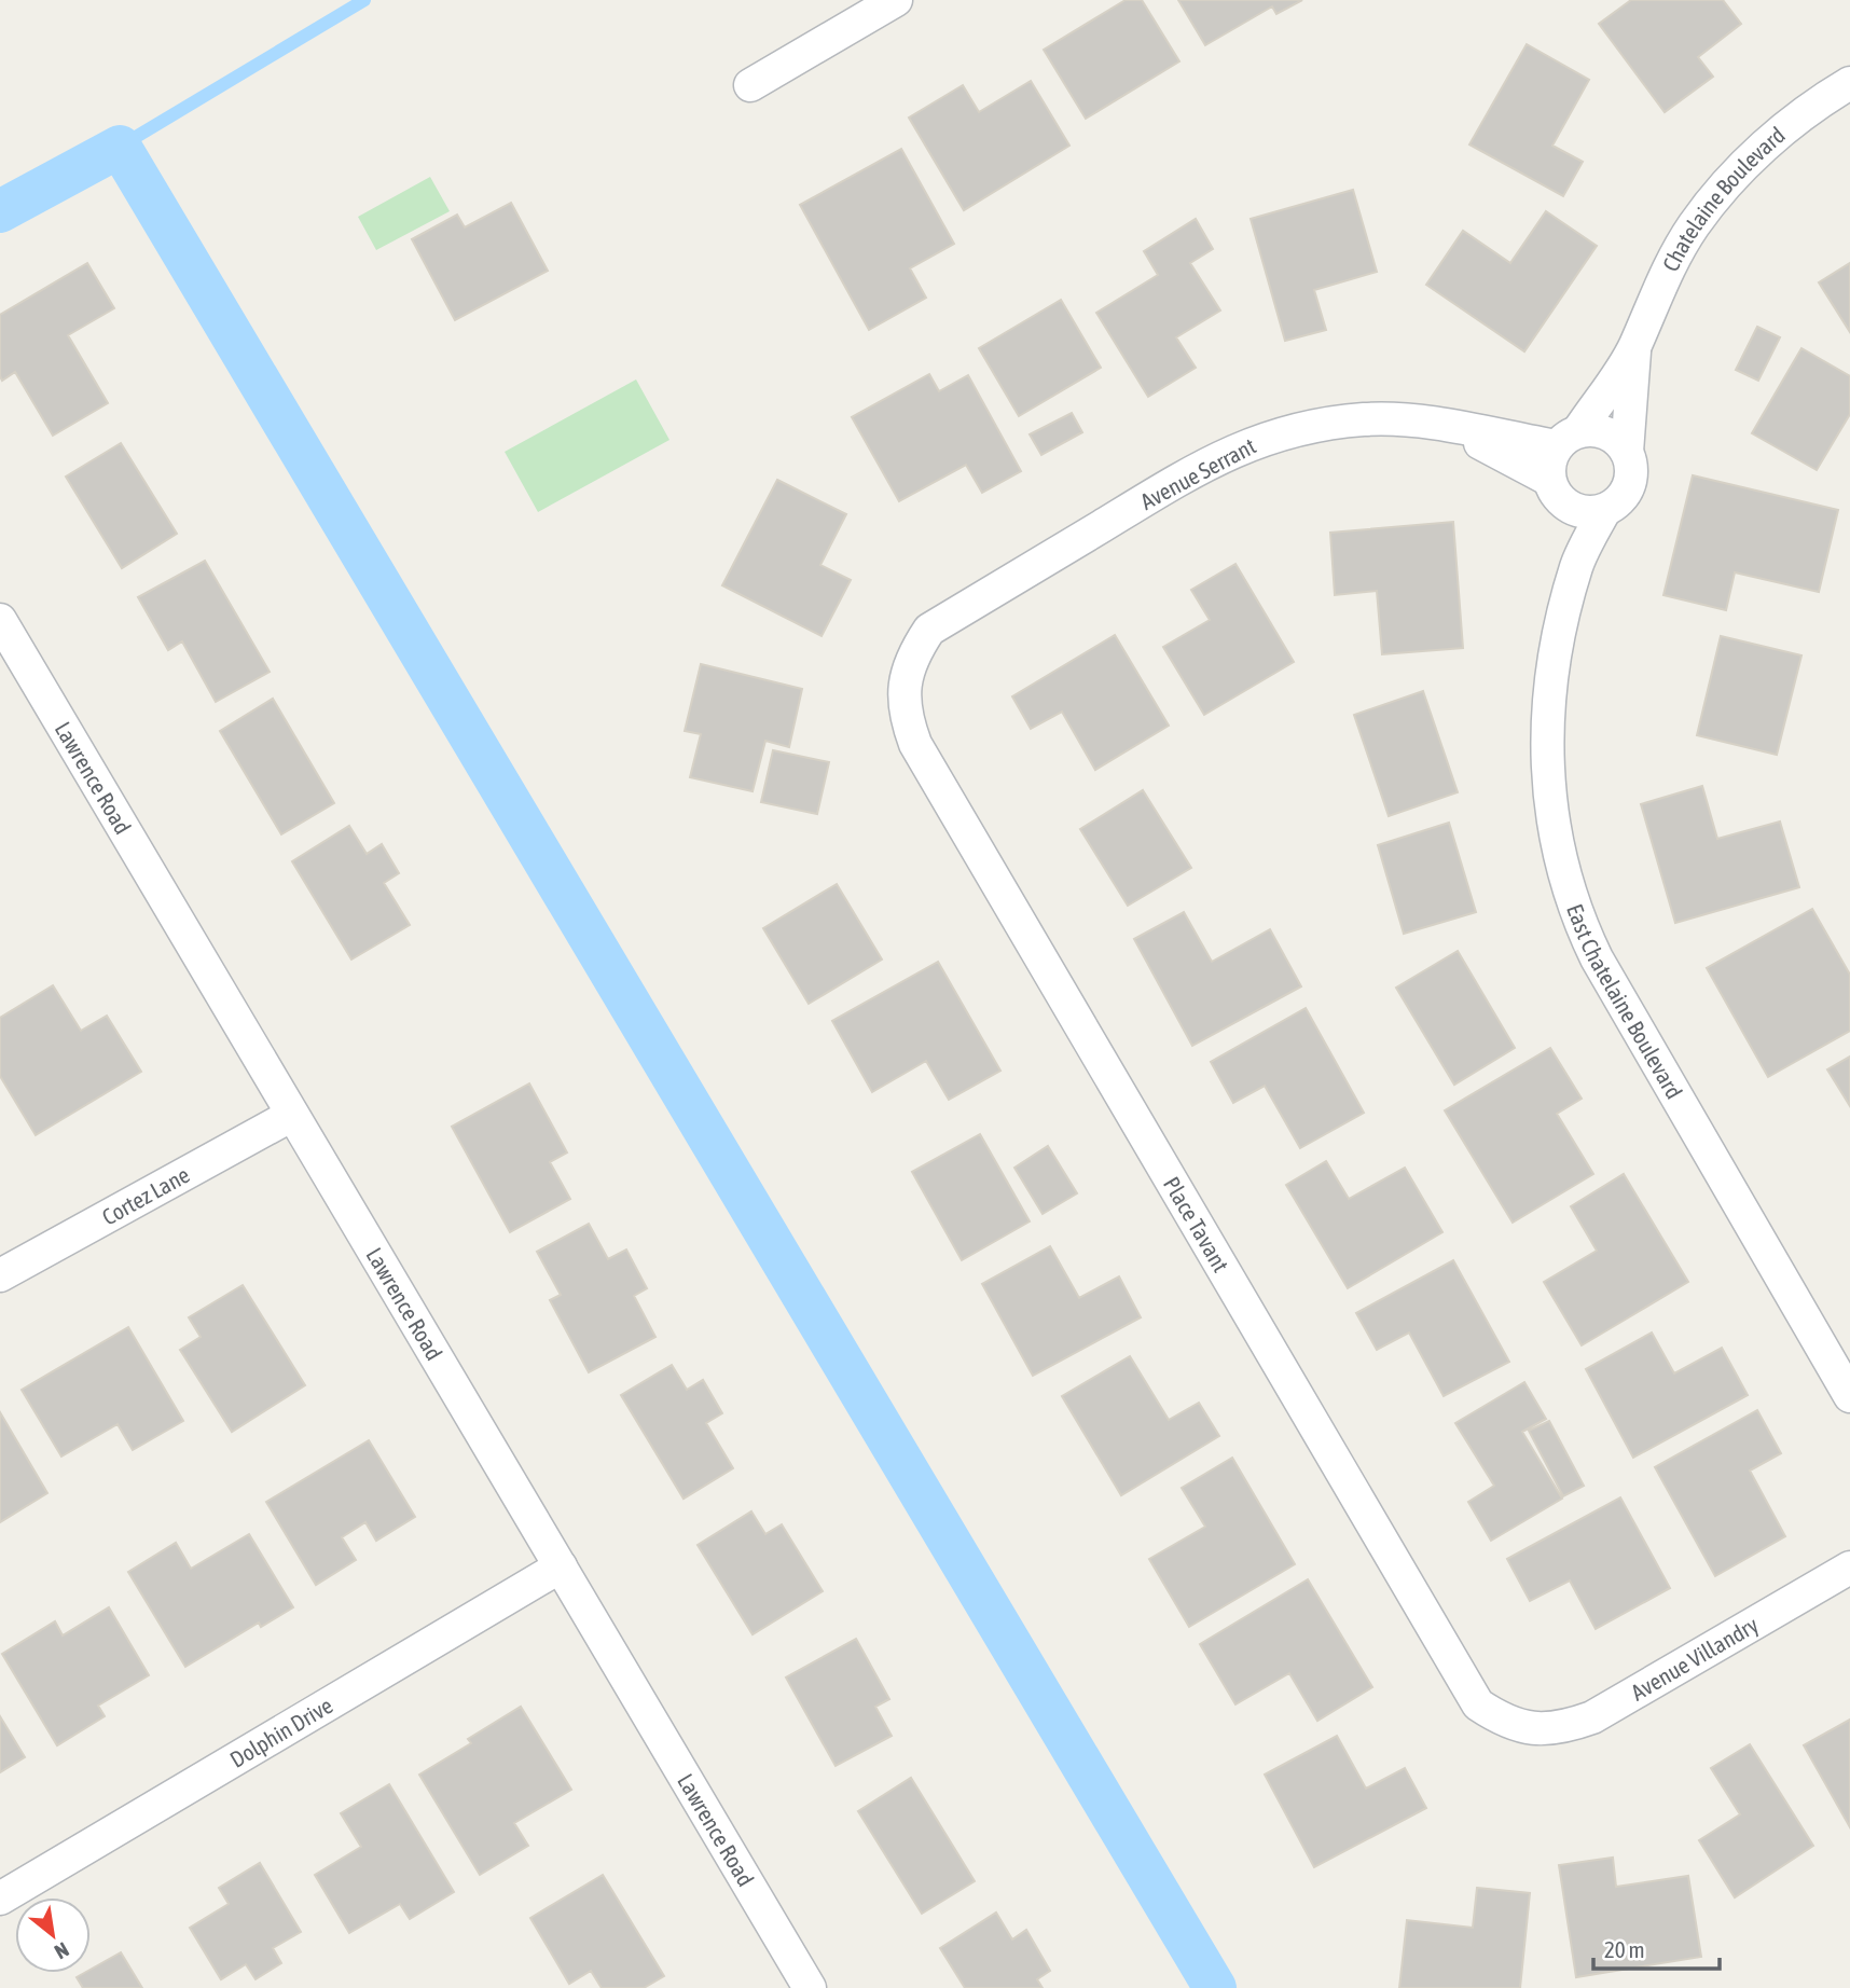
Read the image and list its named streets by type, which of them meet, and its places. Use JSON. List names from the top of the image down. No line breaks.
{"streets":{"street":["Chatelaine Boulevard","Avenue Serrant","Lawrence Road","East Chatelaine Boulevard","Cortez Lane","Place Tavant","Avenue Villandry","Dolphin Drive"]},"crossings":[["Chatelaine Boulevard","Avenue Serrant"],["Chatelaine Boulevard","East Chatelaine Boulevard"],["Avenue Serrant","East Chatelaine Boulevard"],["Avenue Serrant","Place Tavant"],["Lawrence Road","Cortez Lane"],["Lawrence Road","Dolphin Drive"],["Place Tavant","Avenue Villandry"]],"scale_bar":"20 m","north":"bottom right"}
